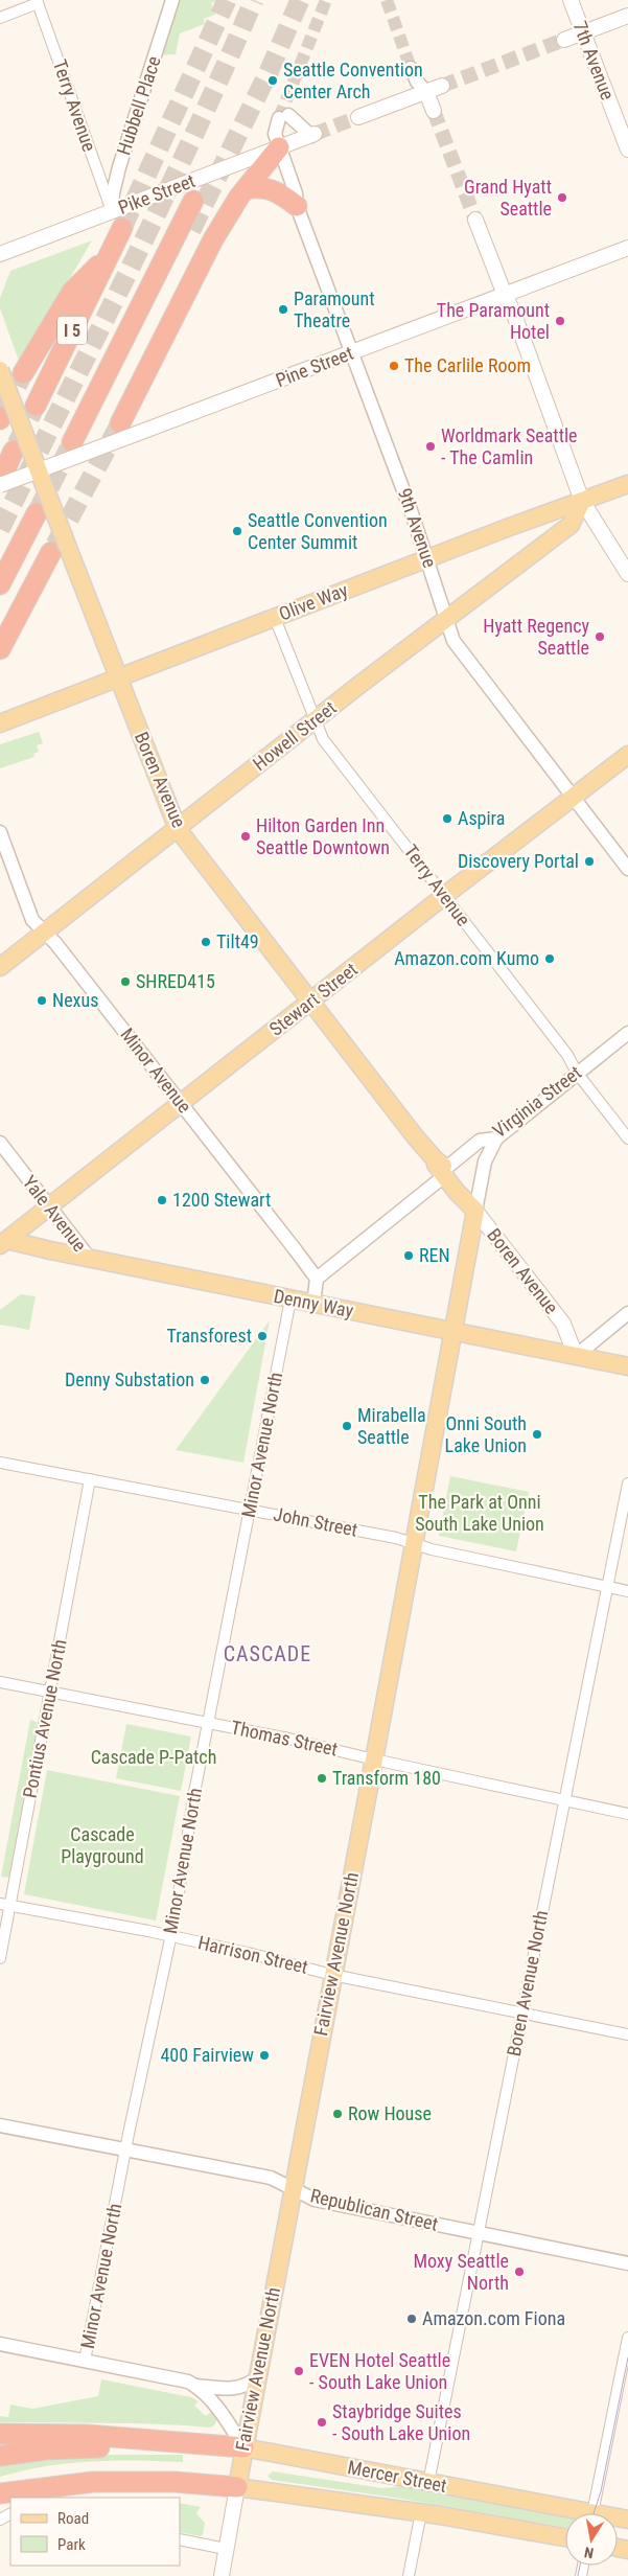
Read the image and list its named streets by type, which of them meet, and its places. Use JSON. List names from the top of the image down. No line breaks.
{"streets":{"highway":["I 5"],"main road":["7th Avenue","Pike Street","Pine Street","Olive Way","Howell Street","Boren Avenue","Stewart Street","Denny Way","Fairview Avenue North","Mercer Street"],"street":["Terry Avenue","Hubbell Place","9th Avenue","Minor Avenue","Virginia Street","Yale Avenue","Minor Avenue North","John Street","Pontius Avenue North","Thomas Street","Harrison Street","Boren Avenue North","Republican Street"]},"crossings":[["Terry Avenue","Hubbell Place"],["Terry Avenue","Pike Street"],["Terry Avenue","I 5"],["Terry Avenue","Olive Way"],["Terry Avenue","Howell Street"],["Terry Avenue","Stewart Street"],["Terry Avenue","Virginia Street"],["Hubbell Place","Pike Street"],["Hubbell Place","I 5"],["Pike Street","I 5"],["Pike Street","9th Avenue"],["Pine Street","9th Avenue"],["Pine Street","Boren Avenue"],["9th Avenue","Olive Way"],["9th Avenue","Howell Street"],["9th Avenue","Stewart Street"],["Olive Way","Howell Street"],["Olive Way","Boren Avenue"],["Howell Street","Boren Avenue"],["Howell Street","Minor Avenue"],["Boren Avenue","Stewart Street"],["Boren Avenue","Virginia Street"],["Boren Avenue","Denny Way"],["Boren Avenue","Fairview Avenue North"],["Stewart Street","Minor Avenue"],["Stewart Street","Yale Avenue"],["Stewart Street","Denny Way"],["Minor Avenue","Virginia Street"],["Yale Avenue","Denny Way"],["Denny Way","Minor Avenue North"],["Denny Way","Fairview Avenue North"],["Minor Avenue North","John Street"],["Minor Avenue North","Thomas Street"],["Minor Avenue North","Harrison Street"],["Minor Avenue North","Republican Street"],["John Street","Pontius Avenue North"],["John Street","Fairview Avenue North"],["John Street","Boren Avenue North"],["Pontius Avenue North","Thomas Street"],["Pontius Avenue North","Harrison Street"],["Thomas Street","Fairview Avenue North"],["Thomas Street","Boren Avenue North"],["Fairview Avenue North","Harrison Street"],["Fairview Avenue North","Republican Street"],["Fairview Avenue North","Mercer Street"],["Harrison Street","Boren Avenue North"],["Boren Avenue North","Republican Street"],["Boren Avenue North","Mercer Street"]],"districts":["CASCADE"],"parks":["The Park at Onni South Lake Union","Cascade P-Patch","Cascade Playground"],"places":["Seattle Convention Center Arch","Grand Hyatt Seattle","Paramount Theatre","The Paramount Hotel","The Carlile Room","Worldmark Seattle - The Camlin","Seattle Convention Center Summit","Hyatt Regency Seattle","Aspira","Hilton Garden Inn Seattle Downtown","Discovery Portal","Tilt49","Amazon.com Kumo","SHRED415","Nexus","1200 Stewart","REN","Transforest","Denny Substation","Mirabella Seattle","Onni South Lake Union","Transform 180","400 Fairview","Row House","Moxy Seattle North","Amazon.com Fiona","EVEN Hotel Seattle - South Lake Union","Staybridge Suites - South Lake Union"],"legend":["Road","Park"],"north":"bottom"}
